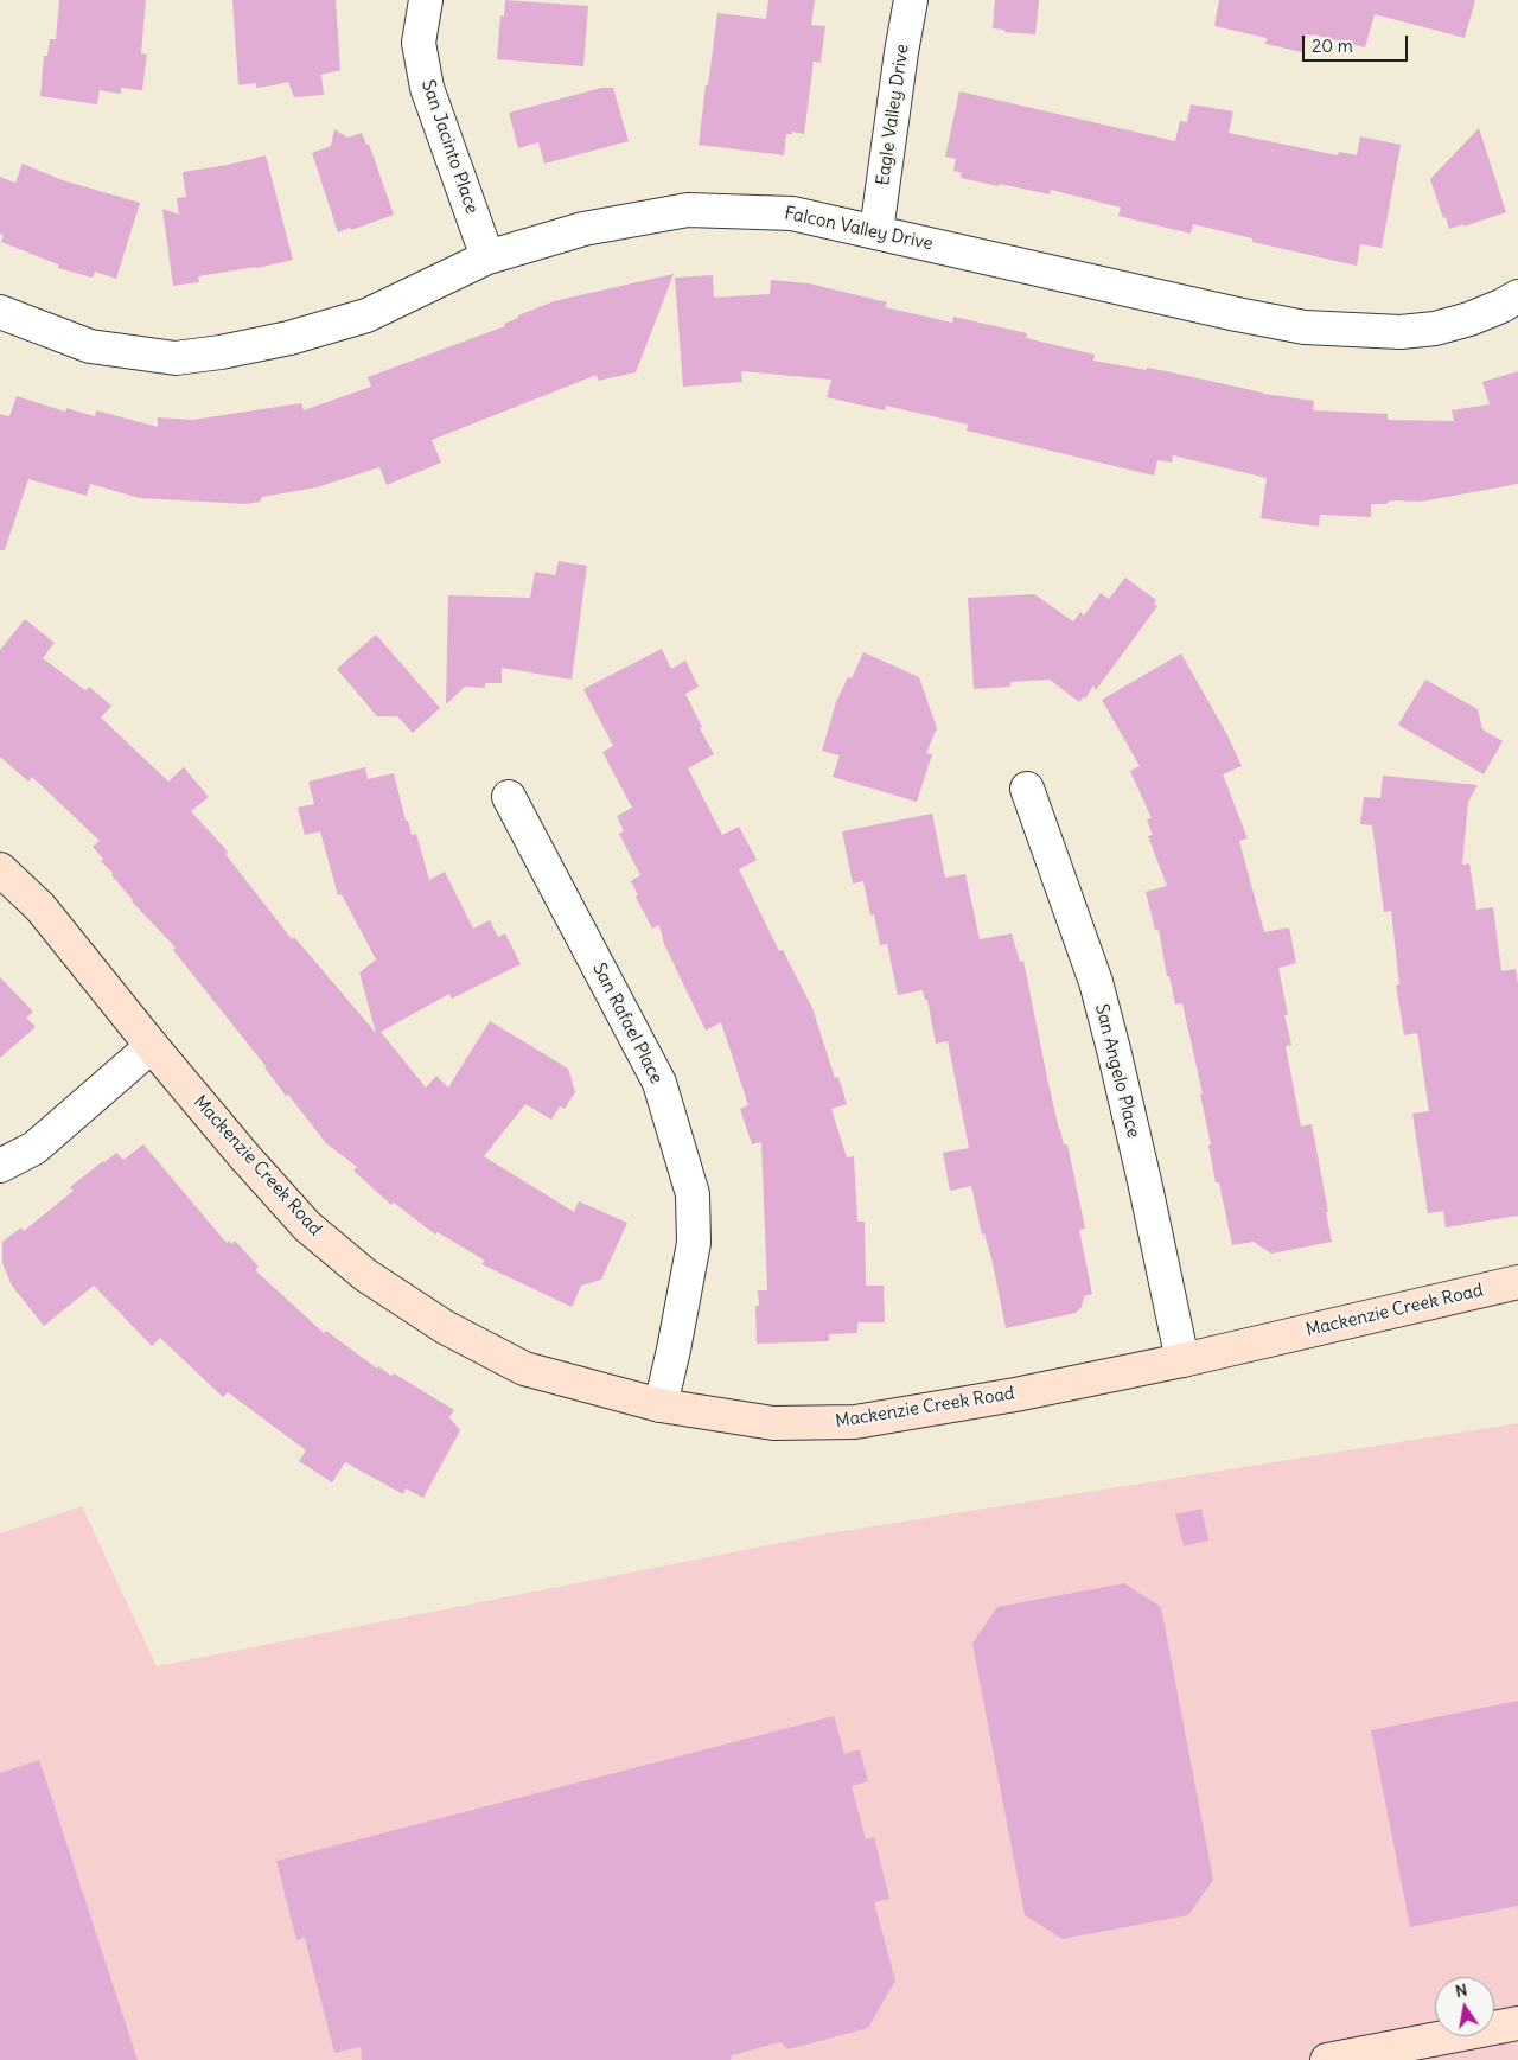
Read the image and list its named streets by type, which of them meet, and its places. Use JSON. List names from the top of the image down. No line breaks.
{"streets":{"street":["Eagle Valley Drive","San Jacinto Place","Falcon Valley Drive","San Rafael Place","San Angelo Place","Mackenzie Creek Road"]},"crossings":[["Eagle Valley Drive","Falcon Valley Drive"],["San Jacinto Place","Falcon Valley Drive"],["San Rafael Place","Mackenzie Creek Road"],["San Angelo Place","Mackenzie Creek Road"]],"scale_bar":"20 m","north":"top"}
